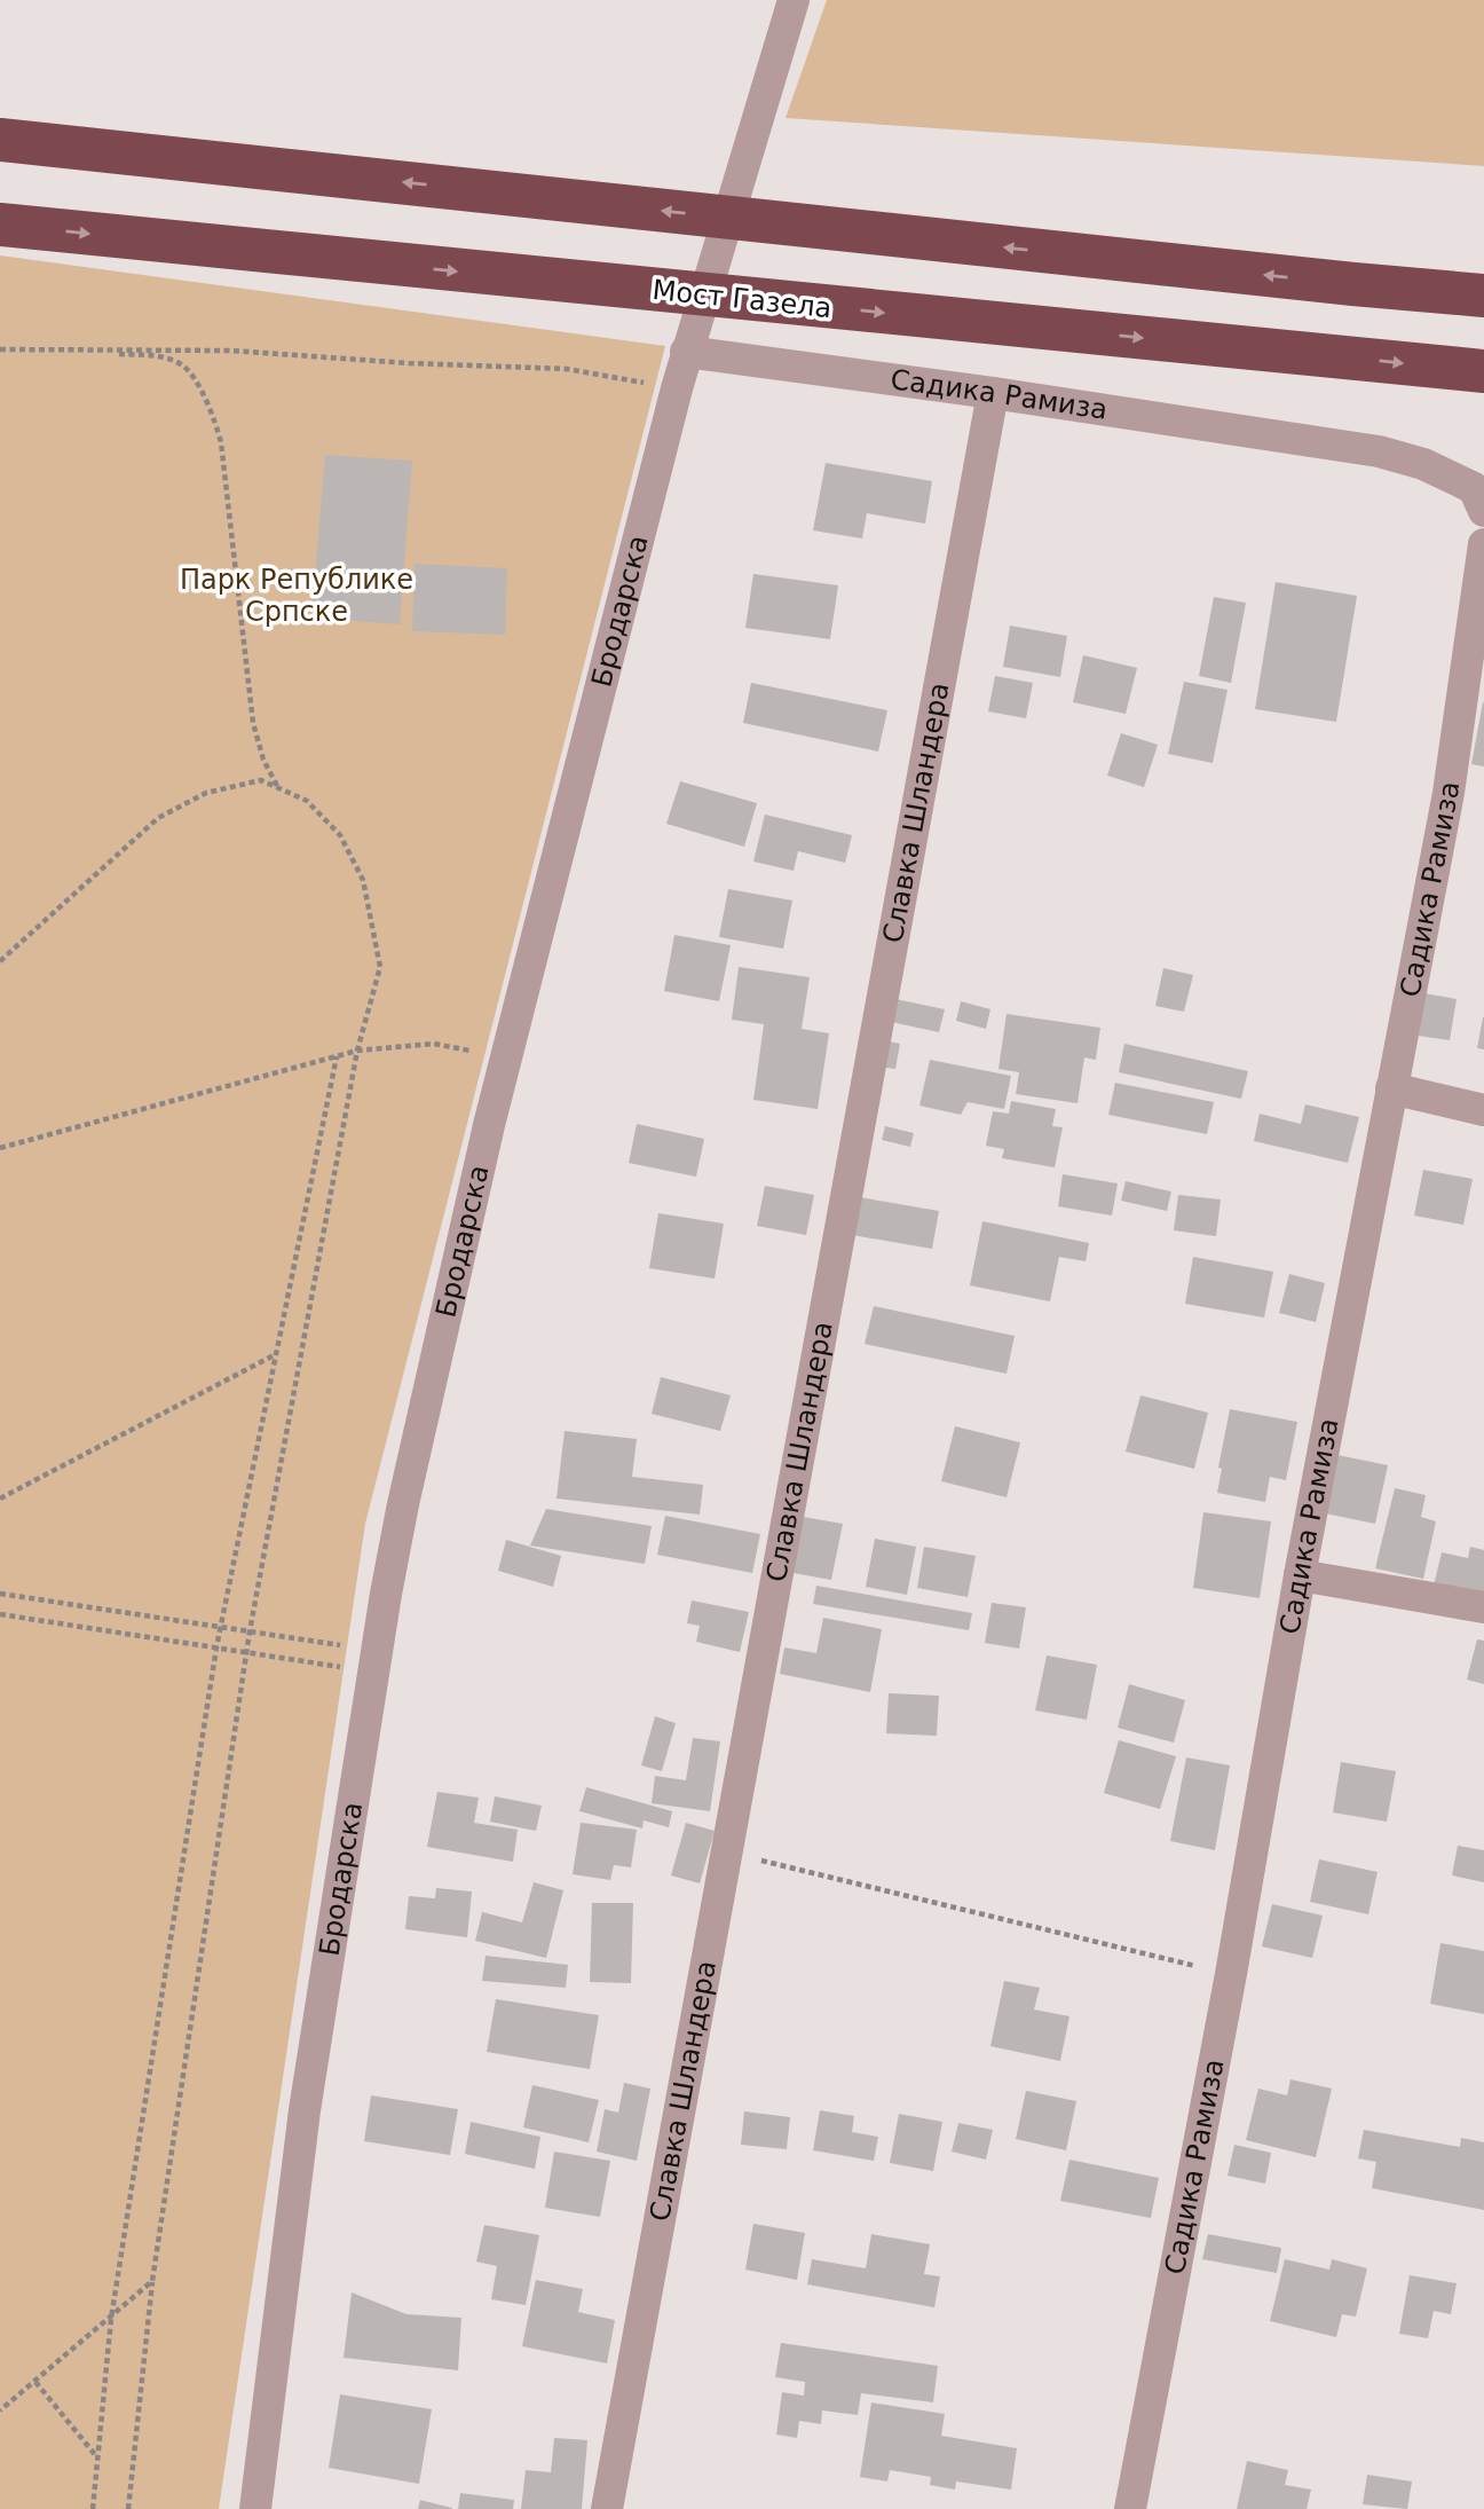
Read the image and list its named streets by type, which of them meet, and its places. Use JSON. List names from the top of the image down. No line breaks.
{"streets":{"highway":["Мост Газела"],"street":["Садика Рамиза","Бродарска","Славка Шландера"]},"crossings":[["Садика Рамиза","Бродарска"],["Садика Рамиза","Славка Шландера"]],"parks":["Парк Републике Српске"]}
